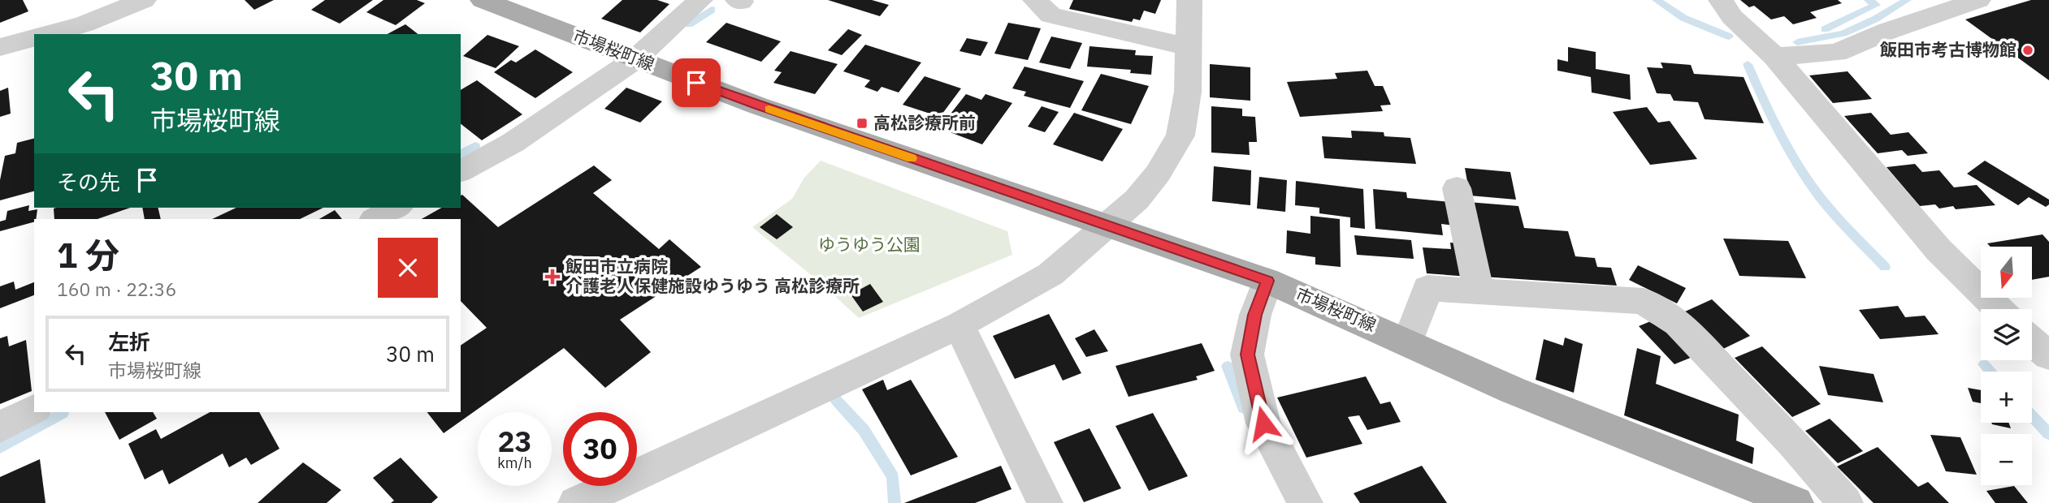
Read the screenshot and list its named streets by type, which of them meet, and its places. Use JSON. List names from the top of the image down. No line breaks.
{"streets":{"main road":["市場桜町線"]},"parks":["ゆうゆう公園"],"places":{"other":["飯田市考古博物館"],"transit":["高松診療所前"],"health":["飯田市立病院 介護老人保健施設ゆうゆう 高松診療所"]},"north":"bottom","page":{"turn":["30 m","市場桜町線"],"then":"その先","heading":["1 分","160 m · 22:36"],"map_buttons":["+","−"],"list":[{"name":"左折","note":"市場桜町線","value":"30 m"}],"speed":"23 km/h","limit":"30"}}
